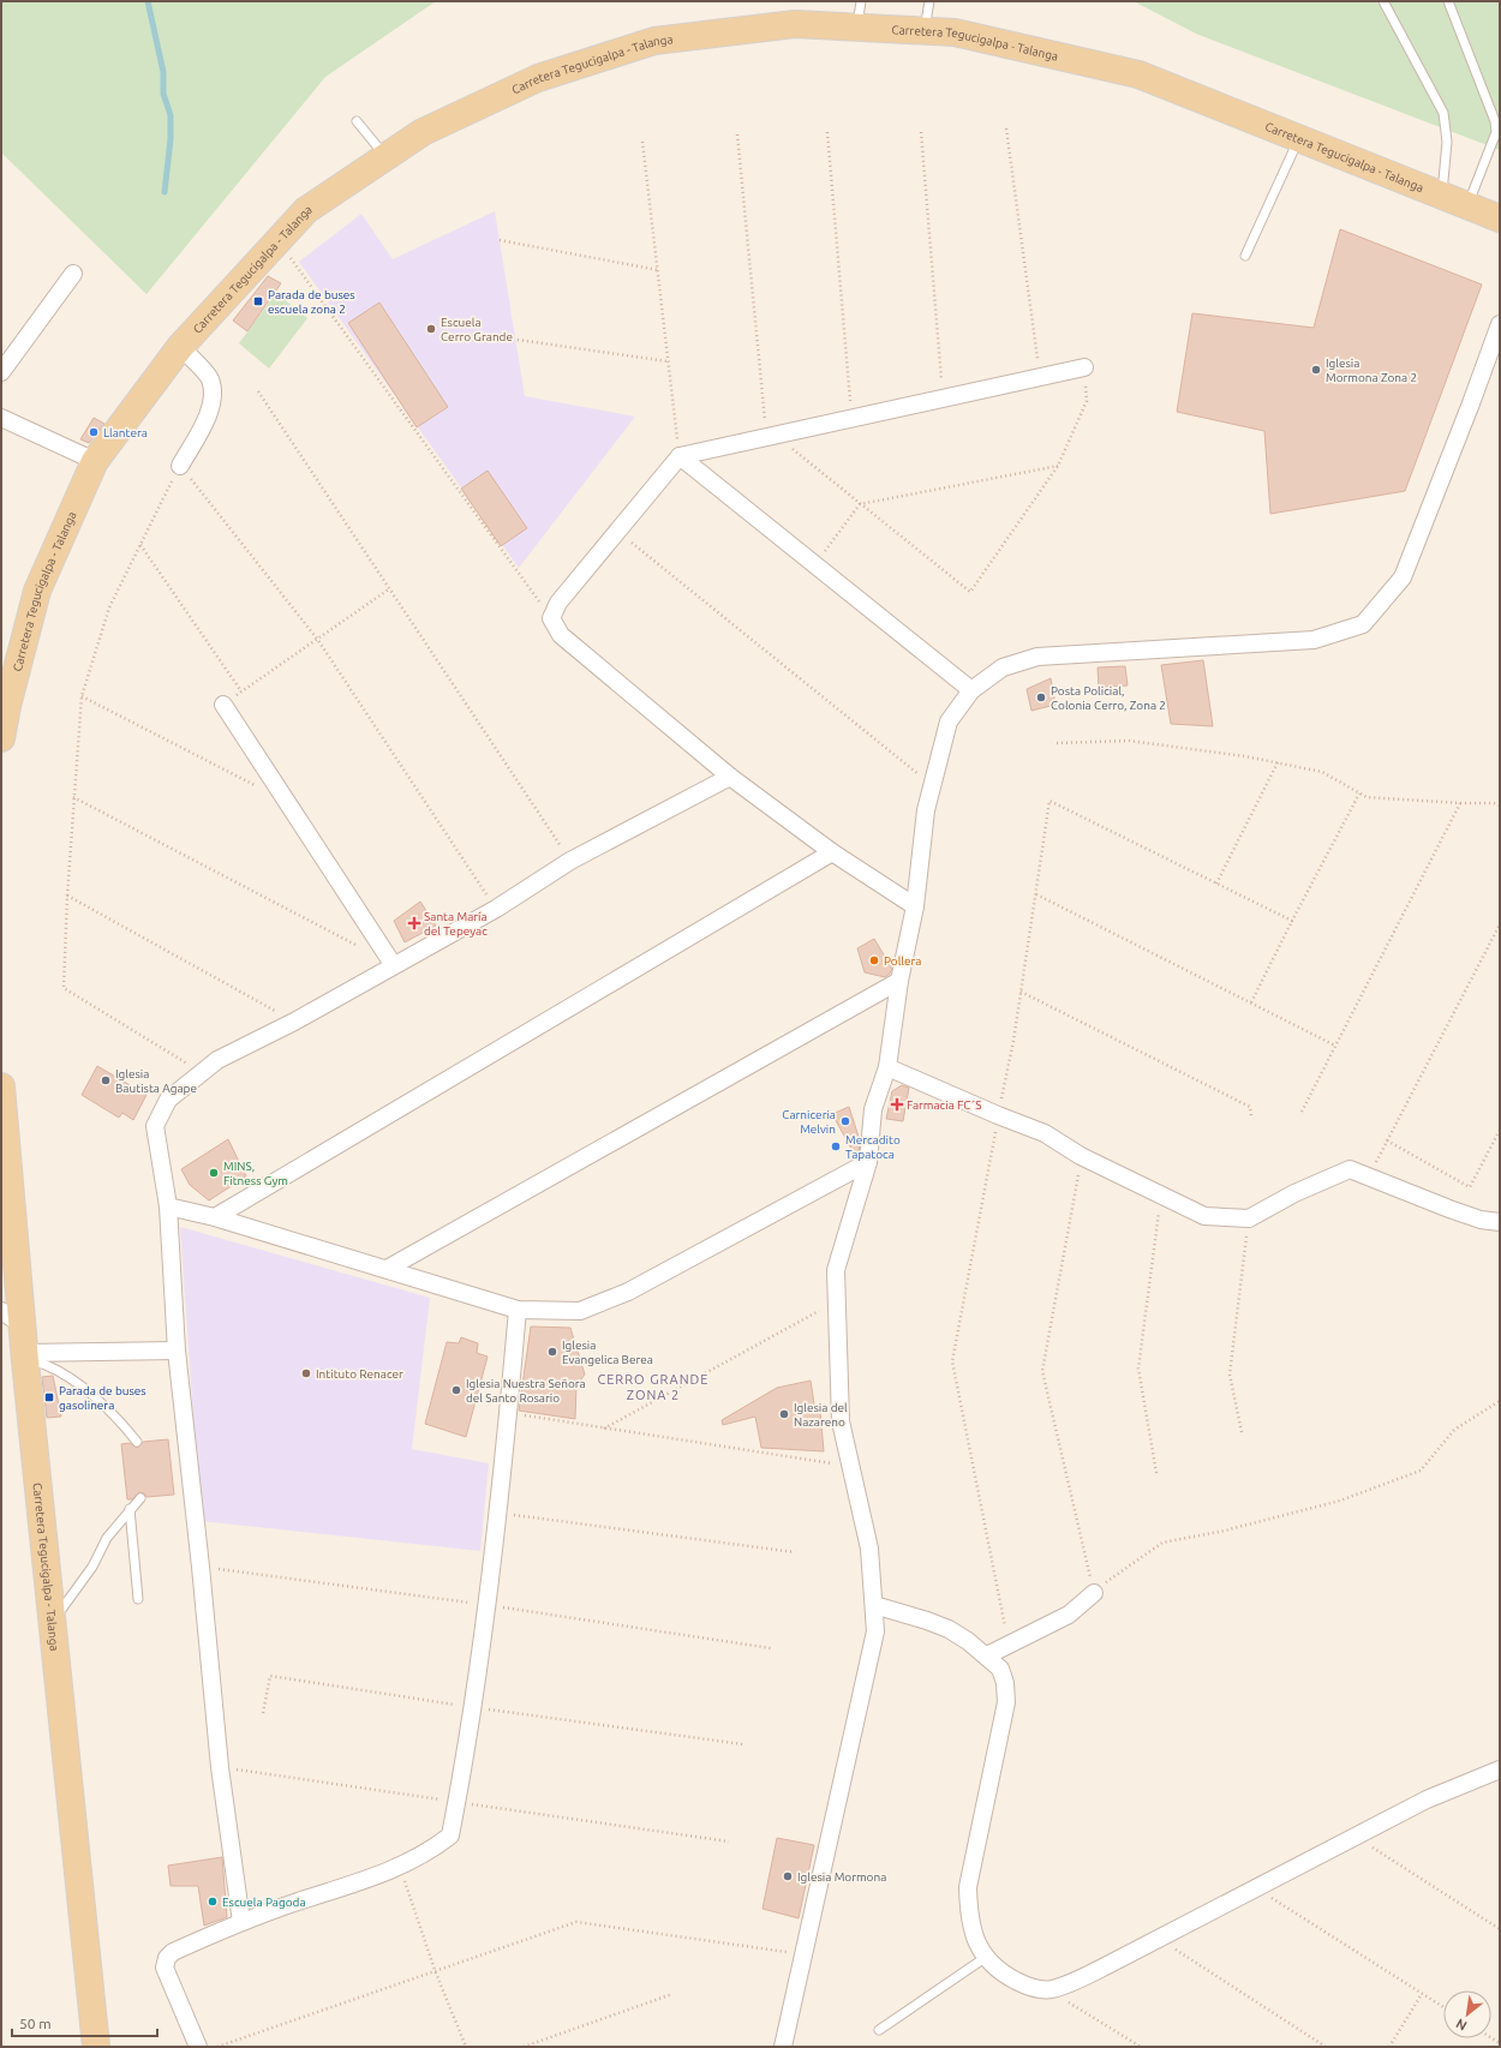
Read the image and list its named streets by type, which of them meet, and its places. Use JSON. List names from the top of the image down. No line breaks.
{"streets":{"main road":["Carretera Tegucigalpa - Talanga"]},"districts":["CERRO GRANDE ZONA 2"],"places":{"transit":["Parada de buses escuela zona 2","Parada de buses gasolinera"],"other":["Escuela Cerro Grande","Iglesia Mormona Zona 2","Llantera","Posta Policial, Colonia Cerro, Zona 2","Pollera","Iglesia Bautista Agape","Carniceria Melvin","Mercadito Tapatoca","MINS, Fitness Gym","Iglesia Evangelica Berea","Intituto Renacer","Iglesia Nuestra Señora del Santo Rosario","Iglesia del Nazareno","Iglesia Mormona","Escuela Pagoda"],"health":["Santa María del Tepeyac","Farmacia FC´S"]},"scale_bar":"50 m","north":"bottom left"}
